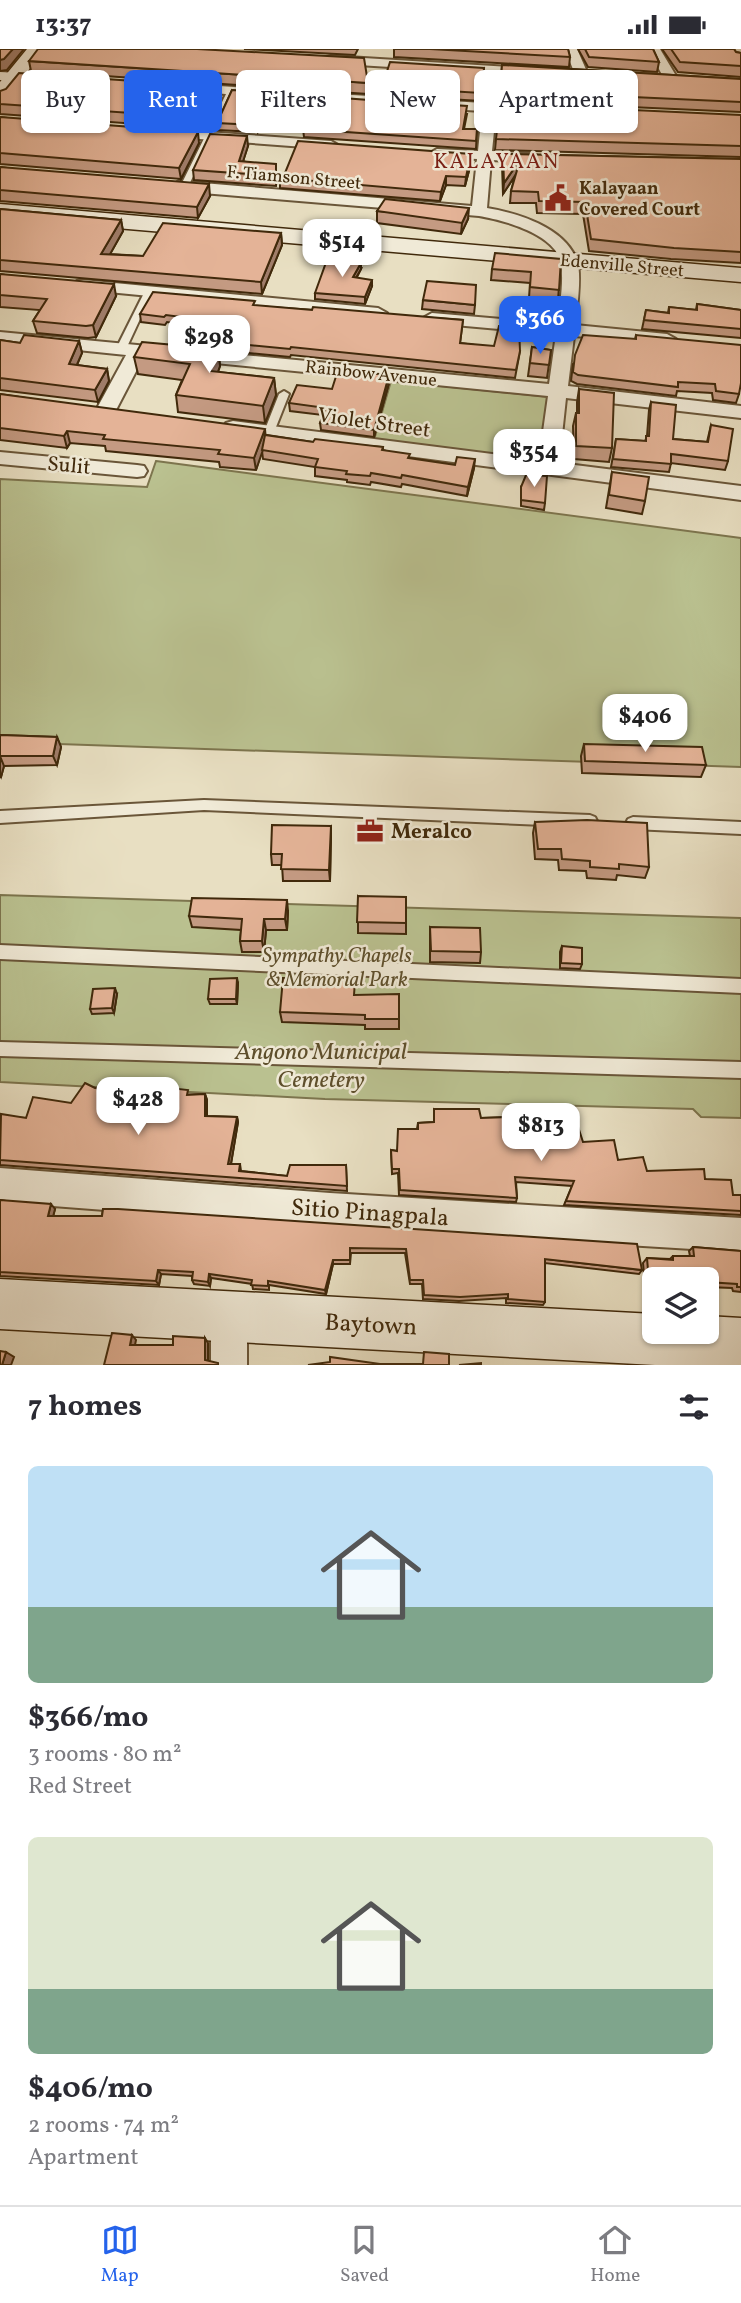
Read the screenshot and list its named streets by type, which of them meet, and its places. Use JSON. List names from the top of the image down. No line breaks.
{"streets":{"street":["F. Tiamson Street","Edenville Street","Rainbow Avenue","Violet Street","Sulit","Sitio Pinagpala","Baytown"]},"crossings":[["F. Tiamson Street","Edenville Street"]],"districts":["KALAYAAN"],"parks":["Sympathy Chapels & Memorial Park","Angono Municipal Cemetery"],"places":{"public building":["Kalayaan Covered Court"],"office":["Meralco"]},"page":{"status":"13:37","chip":["Buy","Rent","Filters","New","Apartment"],"price":["$514","$366","$298","$354","$406","$428","$813"],"heading":"7 homes","list":[{"name":"$366/mo","note":"3 rooms · 80 m² · Red Street"},{"name":"$406/mo","note":"2 rooms · 74 m² · Apartment"}],"tabs":["Map","Saved","Home"]}}
